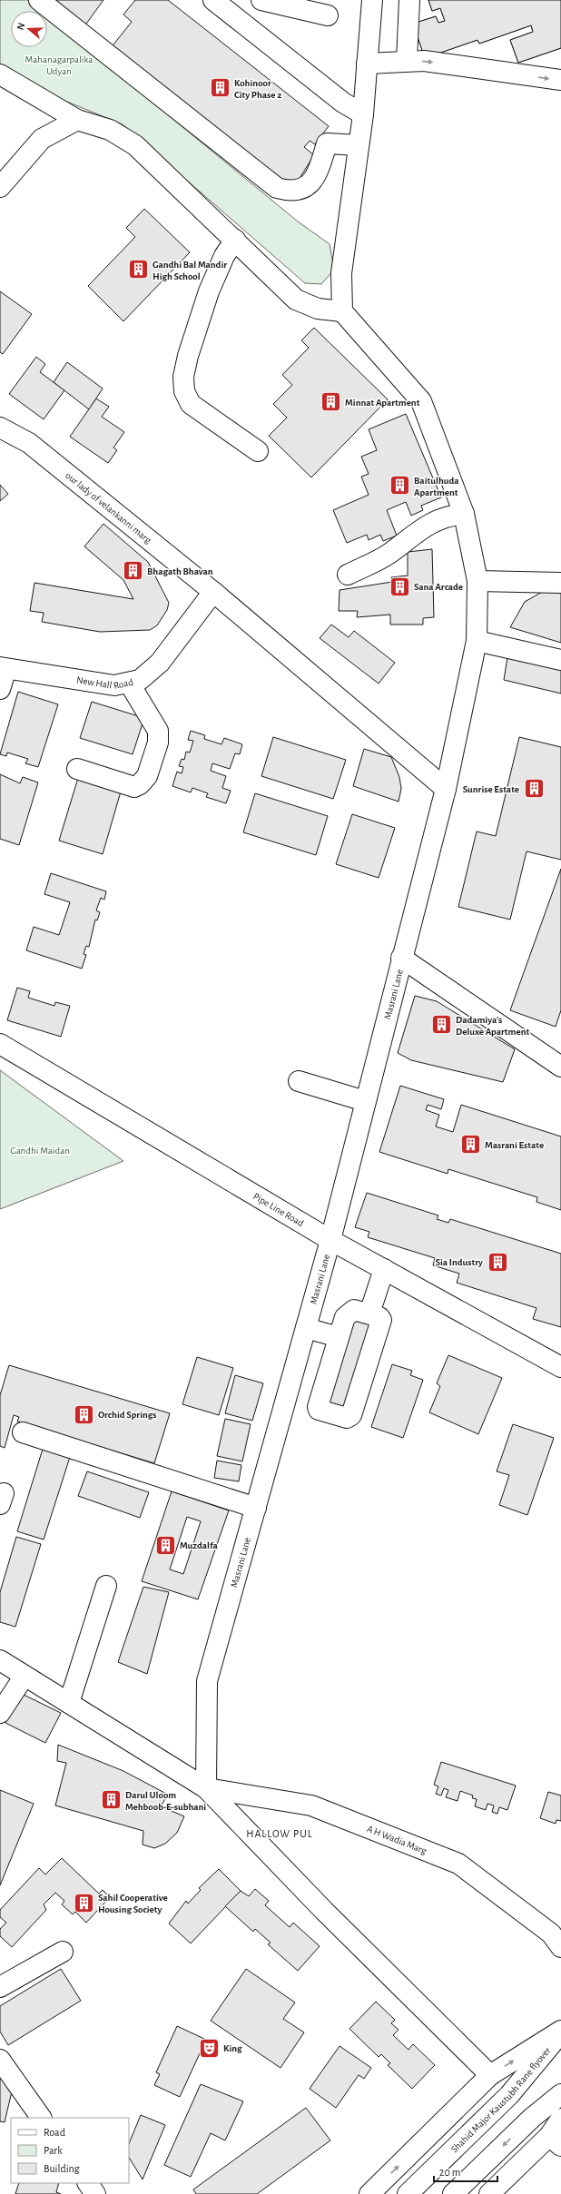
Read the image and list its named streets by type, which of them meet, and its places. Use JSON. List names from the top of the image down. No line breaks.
{"streets":{"main road":["our lady of velankanni marg","New Hall Road","Masrani Lane","Pipe Line Road","A H Wadia Marg","Shahid Major Kaustubh Rane flyover"]},"crossings":[["our lady of velankanni marg","New Hall Road"],["Masrani Lane","Pipe Line Road"],["Masrani Lane","A H Wadia Marg"]],"districts":["HALLOW PUL"],"parks":["Mahanagarpalika Udyan","Gandhi Maidan"],"places":{"building":["Kohinoor City Phase 2","Gandhi Bal Mandir High School","Minnat Apartment","Baitulhuda Apartment","Bhagath Bhavan","Sana Arcade","Sunrise Estate","Dadamiya's Deluxe Apartment","Masrani Estate","Sia Industry","Orchid Springs","Muzdalfa","Darul Uloom Mehboob-E-subhani","Sahil Cooperative Housing Society"],"theatre":["King"]},"legend":["Road","Park","Building"],"scale_bar":"20 m","north":"left"}
